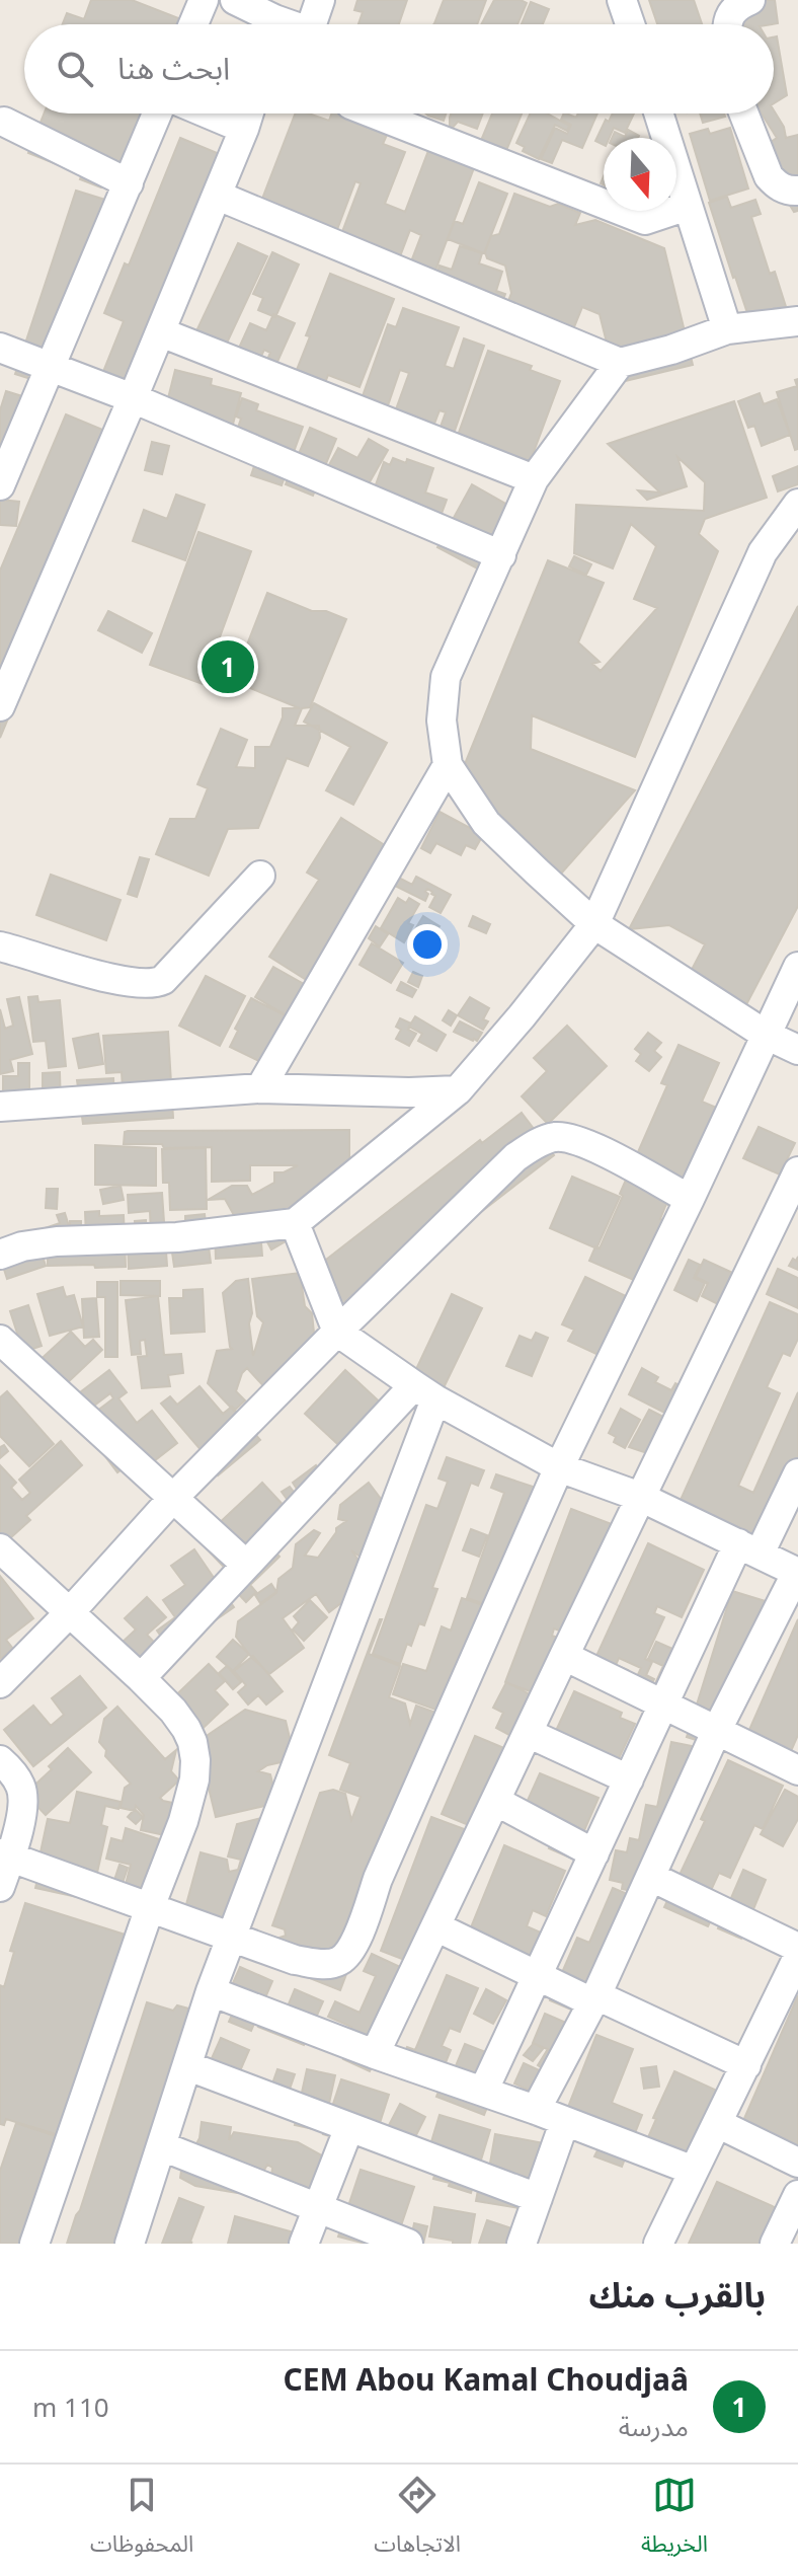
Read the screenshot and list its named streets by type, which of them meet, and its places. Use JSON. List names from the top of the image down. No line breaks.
{"north":"bottom","page":{"search":"ابحث هنا","pins":"1","heading":"بالقرب منك","list":[{"mark":"1","name":"CEM Abou Kamal Choudjaâ","note":"مدرسة","value":"110 m"}],"nav":["الخريطة","الاتجاهات","المحفوظات"]}}
